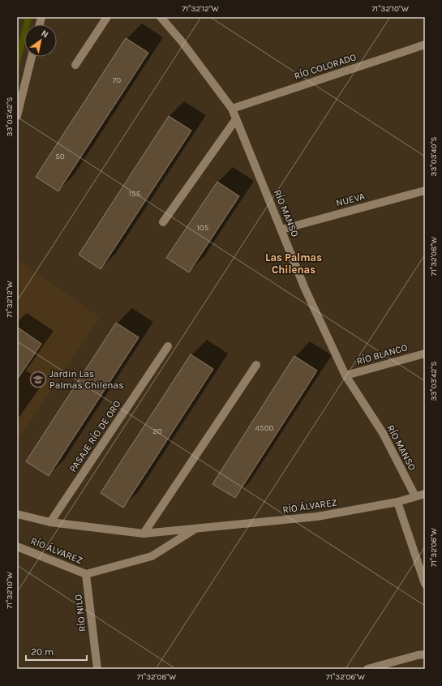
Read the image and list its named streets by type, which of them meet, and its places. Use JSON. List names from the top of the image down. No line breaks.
{"streets":{"street":["RÍO COLORADO","NUEVA","RÍO MANSO","RÍO BLANCO","PASAJE RÍO DE ORO","RÍO ÁLVAREZ","RÍO NILO"]},"crossings":[["RÍO COLORADO","RÍO MANSO"],["NUEVA","RÍO MANSO"],["RÍO MANSO","RÍO BLANCO"],["RÍO MANSO","RÍO ÁLVAREZ"],["PASAJE RÍO DE ORO","RÍO ÁLVAREZ"],["RÍO ÁLVAREZ","RÍO NILO"]],"districts":["Las Palmas Chilenas"],"places":{"school or university":["Jardin Las Palmas Chilenas"]},"house_numbers":["70","50","155","105","4500","20"],"scale_bar":"20 m","north":"top right","coordinates":["71°32'12\"W","71°32'10\"W","33°03'42\"S","33°03'40\"S","71°32'08\"W","71°32'06\"W"]}
